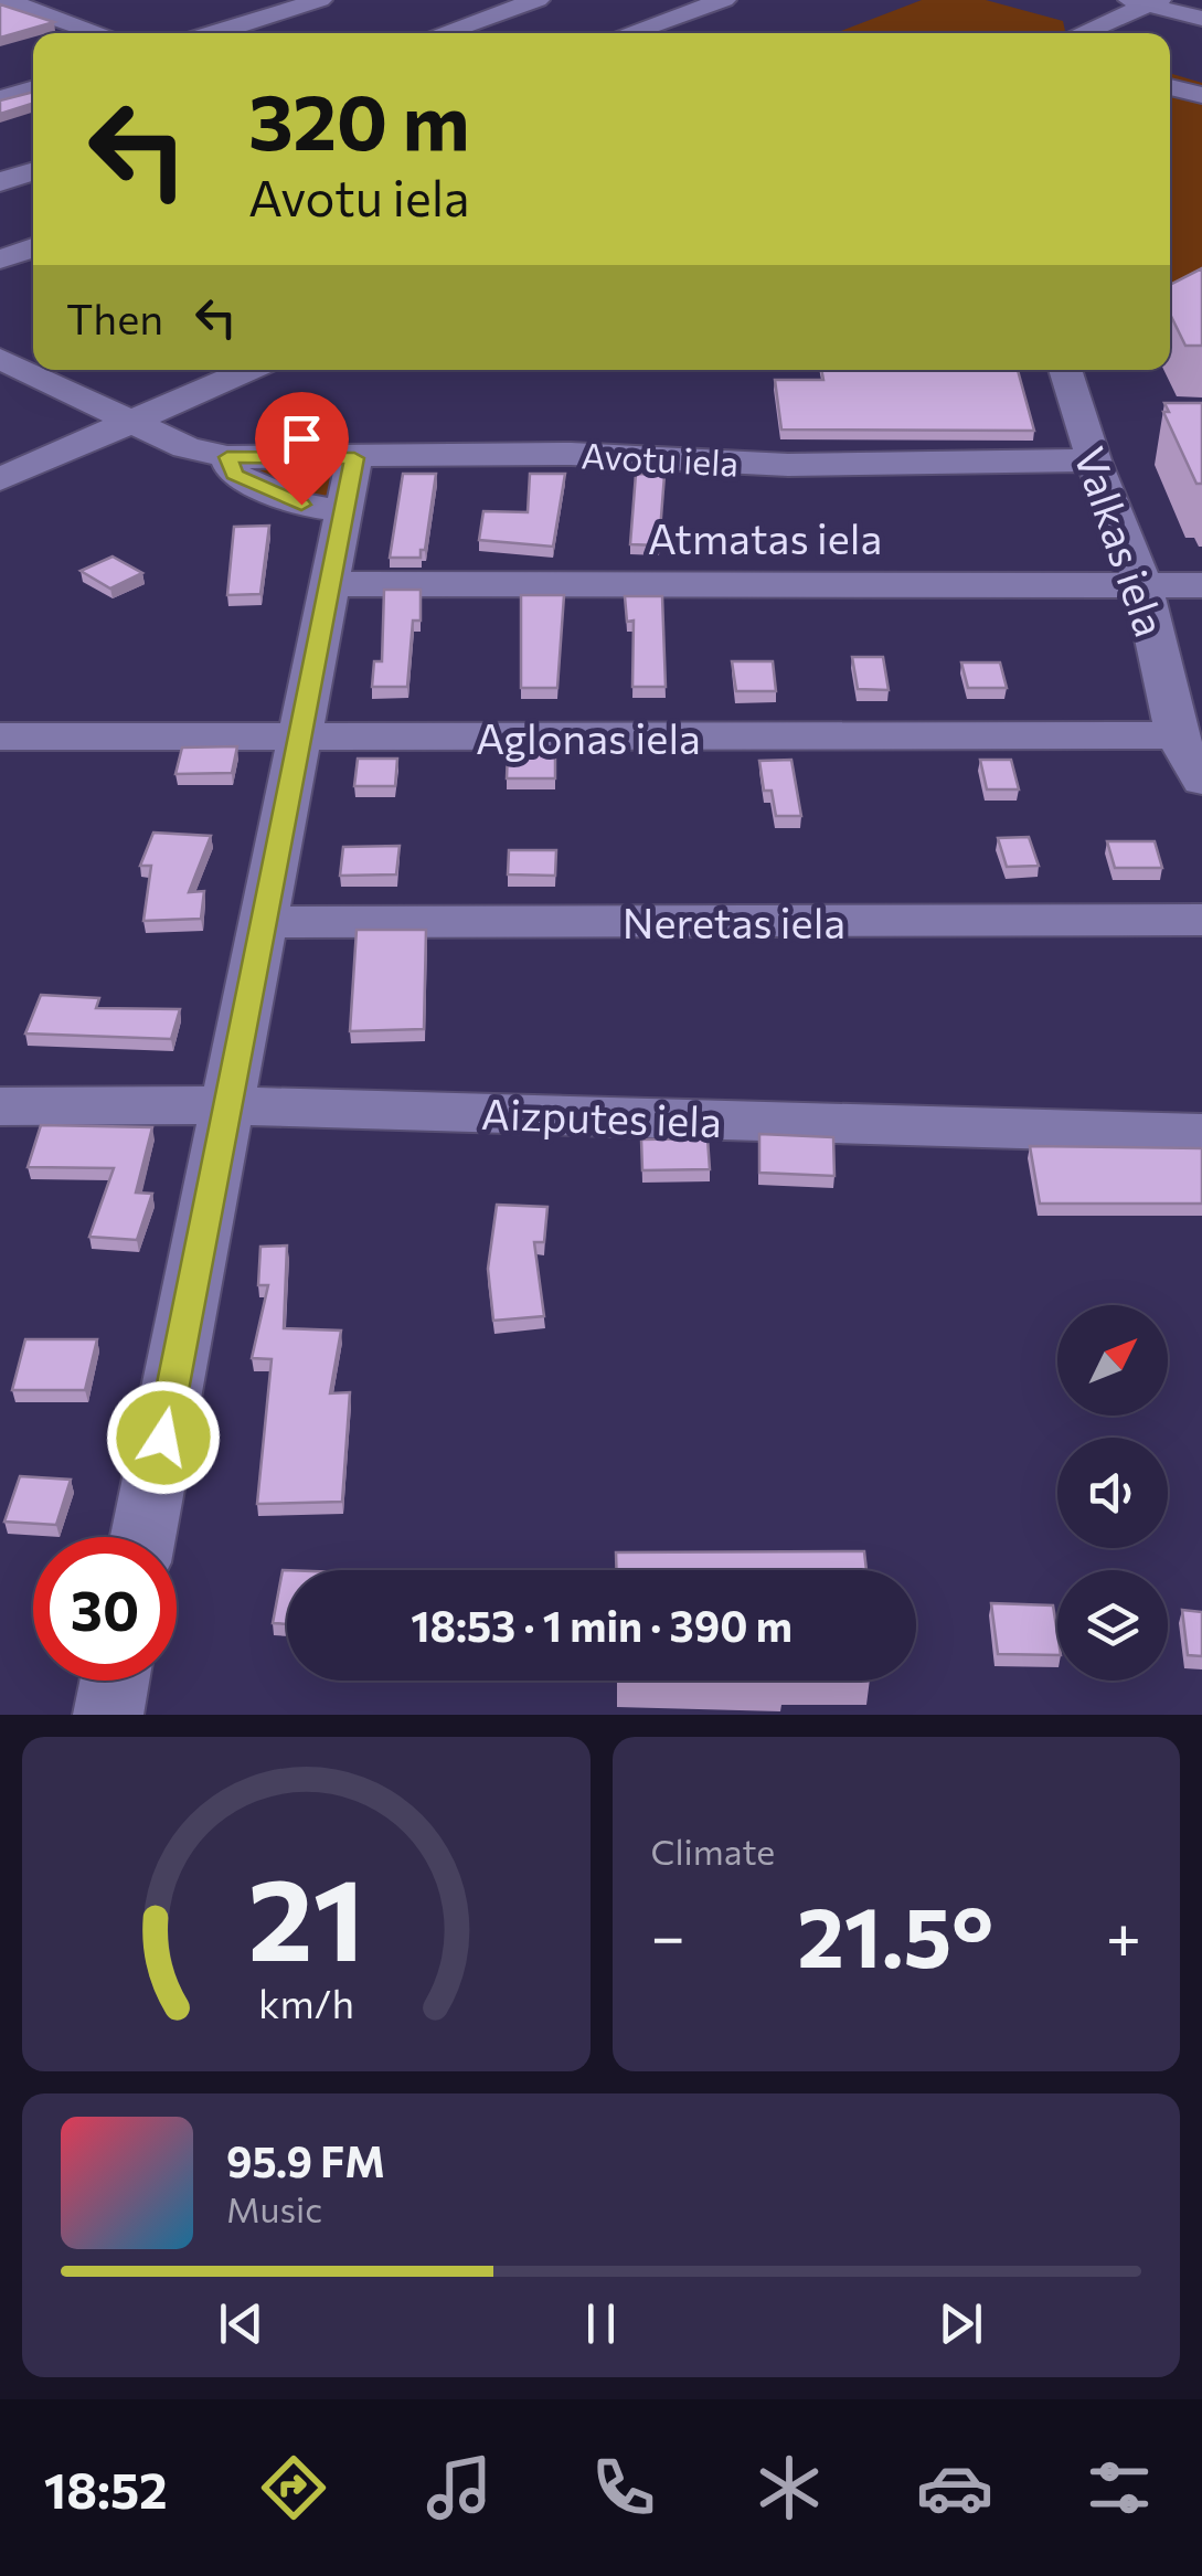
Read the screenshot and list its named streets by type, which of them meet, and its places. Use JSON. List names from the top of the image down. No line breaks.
{"streets":{"street":["Avotu iela","Atmatas iela","Valkas iela","Aglonas iela","Neretas iela","Aizputes iela"]},"crossings":[["Avotu iela","Valkas iela"],["Atmatas iela","Valkas iela"],["Valkas iela","Aglonas iela"]],"north":"top right","page":{"turn":["320 m","Avotu iela"],"then":"Then","limit":"30","trip":"18:53 · 1 min · 390 m","tile":"Climate","heat":["−","21.5°","+"],"song":["95.9 FM","Music"],"tabs":"18:52","gauge":["21","km/h"]}}
